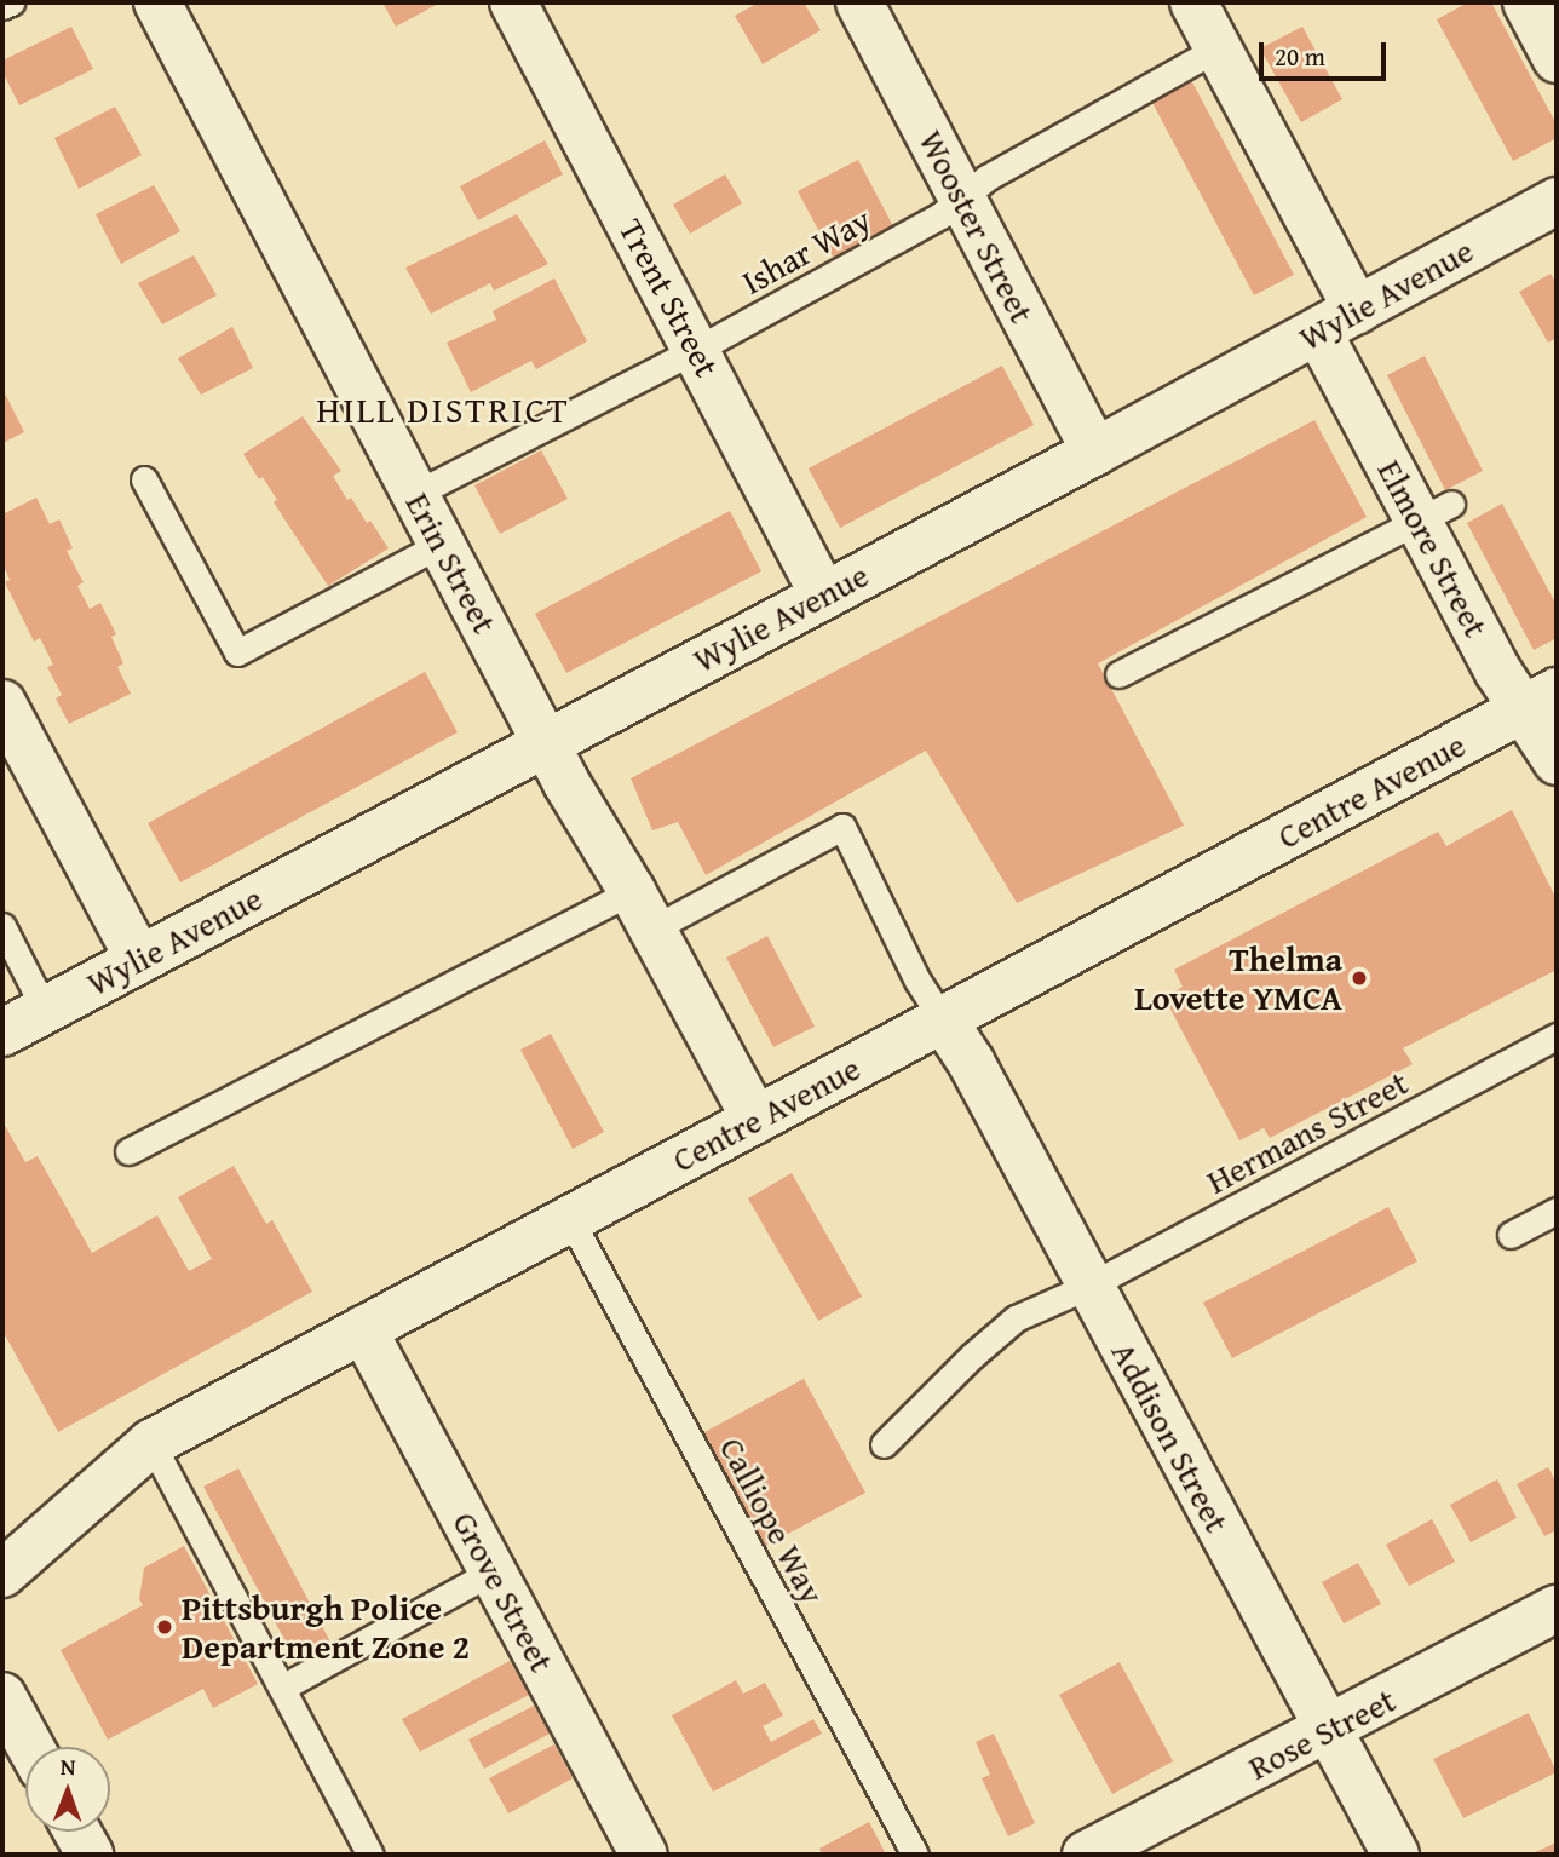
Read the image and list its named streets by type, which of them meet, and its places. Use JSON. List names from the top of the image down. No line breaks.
{"streets":{"street":["Wooster Street","Wylie Avenue","Trent Street","Elmore Street","Erin Street","Centre Avenue","Addison Street","Grove Street","Rose Street"],"lane":["Ishar Way","Hermans Street","Calliope Way"]},"crossings":[["Wooster Street","Ishar Way"],["Wooster Street","Wylie Avenue"],["Ishar Way","Trent Street"],["Ishar Way","Elmore Street"],["Ishar Way","Erin Street"],["Wylie Avenue","Trent Street"],["Wylie Avenue","Elmore Street"],["Wylie Avenue","Erin Street"],["Elmore Street","Centre Avenue"],["Erin Street","Centre Avenue"],["Centre Avenue","Addison Street"],["Centre Avenue","Calliope Way"],["Centre Avenue","Grove Street"],["Hermans Street","Addison Street"],["Addison Street","Rose Street"]],"districts":["HILL DISTRICT"],"places":["Thelma Lovette YMCA","Pittsburgh Police Department Zone 2"],"scale_bar":"20 m","north":"top"}
